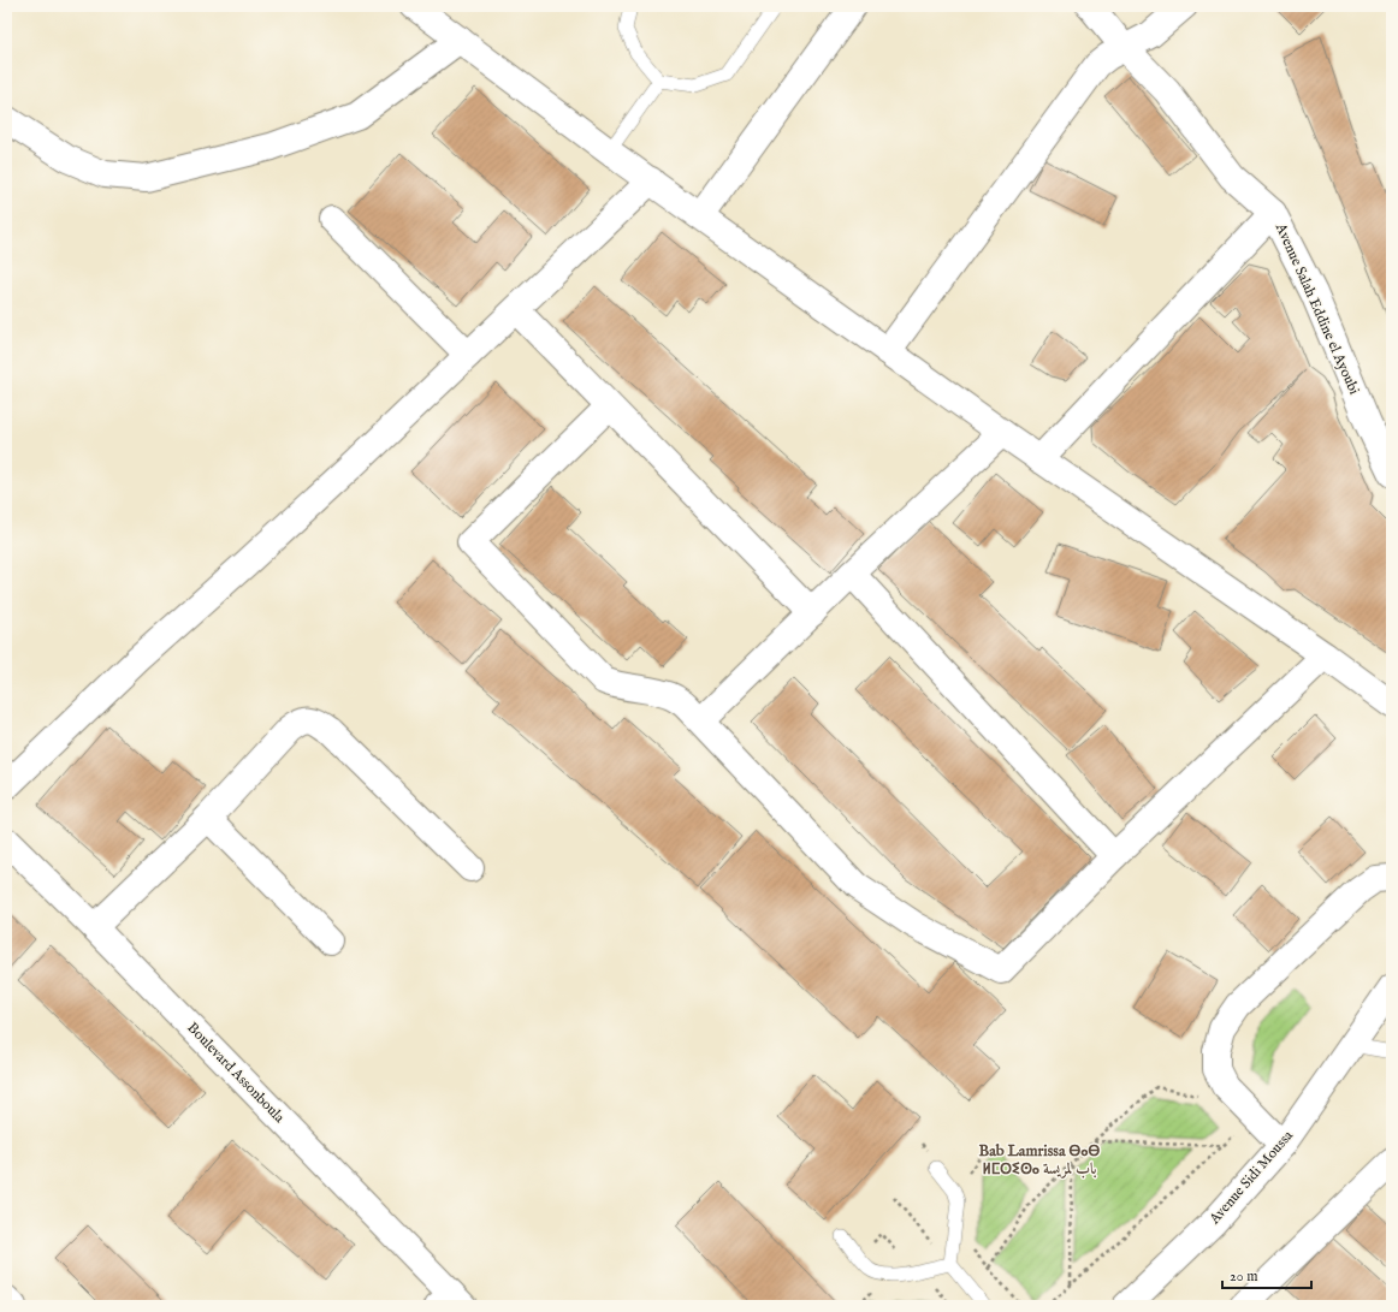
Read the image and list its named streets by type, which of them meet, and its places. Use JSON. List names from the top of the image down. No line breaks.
{"streets":{"street":["Avenue Salah Eddine el Ayoubi","Boulevard Assonboula","Avenue Sidi Moussa"]},"districts":["Bab Lamrissa ⴱⴰⴱ ⵍⵎⵔⵉⵙⴰ باب لمريسة"],"scale_bar":"20 m"}
